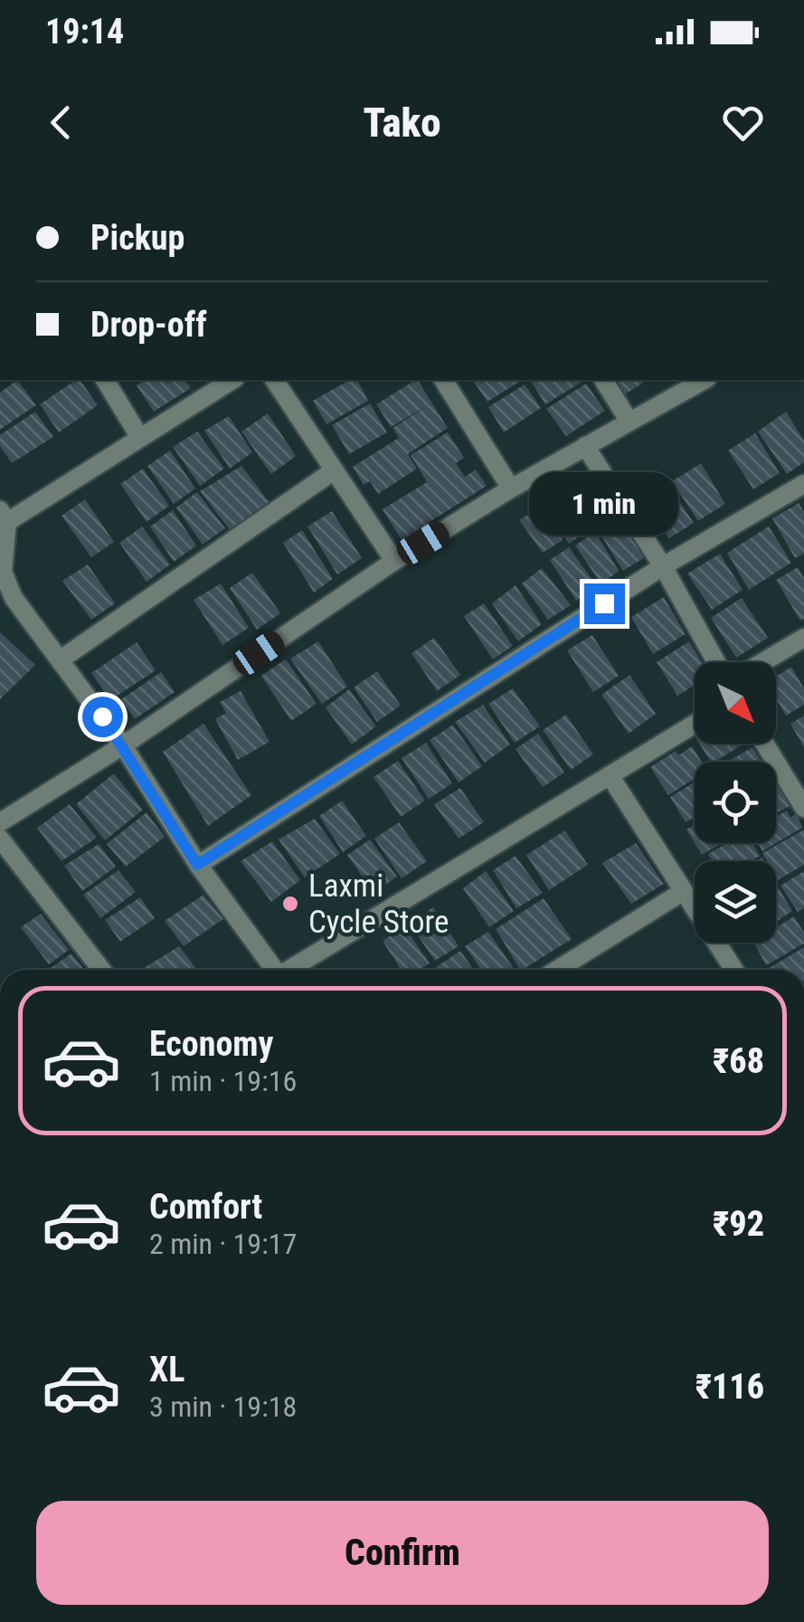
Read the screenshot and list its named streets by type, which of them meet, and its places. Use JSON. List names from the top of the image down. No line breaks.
{"places":["Laxmi Cycle Store"],"north":"bottom right","page":{"status":"19:14","header":"Tako","banner":["Pickup","Drop-off"],"bubble":"1 min","list":[{"name":"Economy","note":"1 min · 19:16","value":"₹68"},{"name":"Comfort","note":"2 min · 19:17","value":"₹92"},{"name":"XL","note":"3 min · 19:18","value":"₹116"}],"buttons":"Confirm"}}
